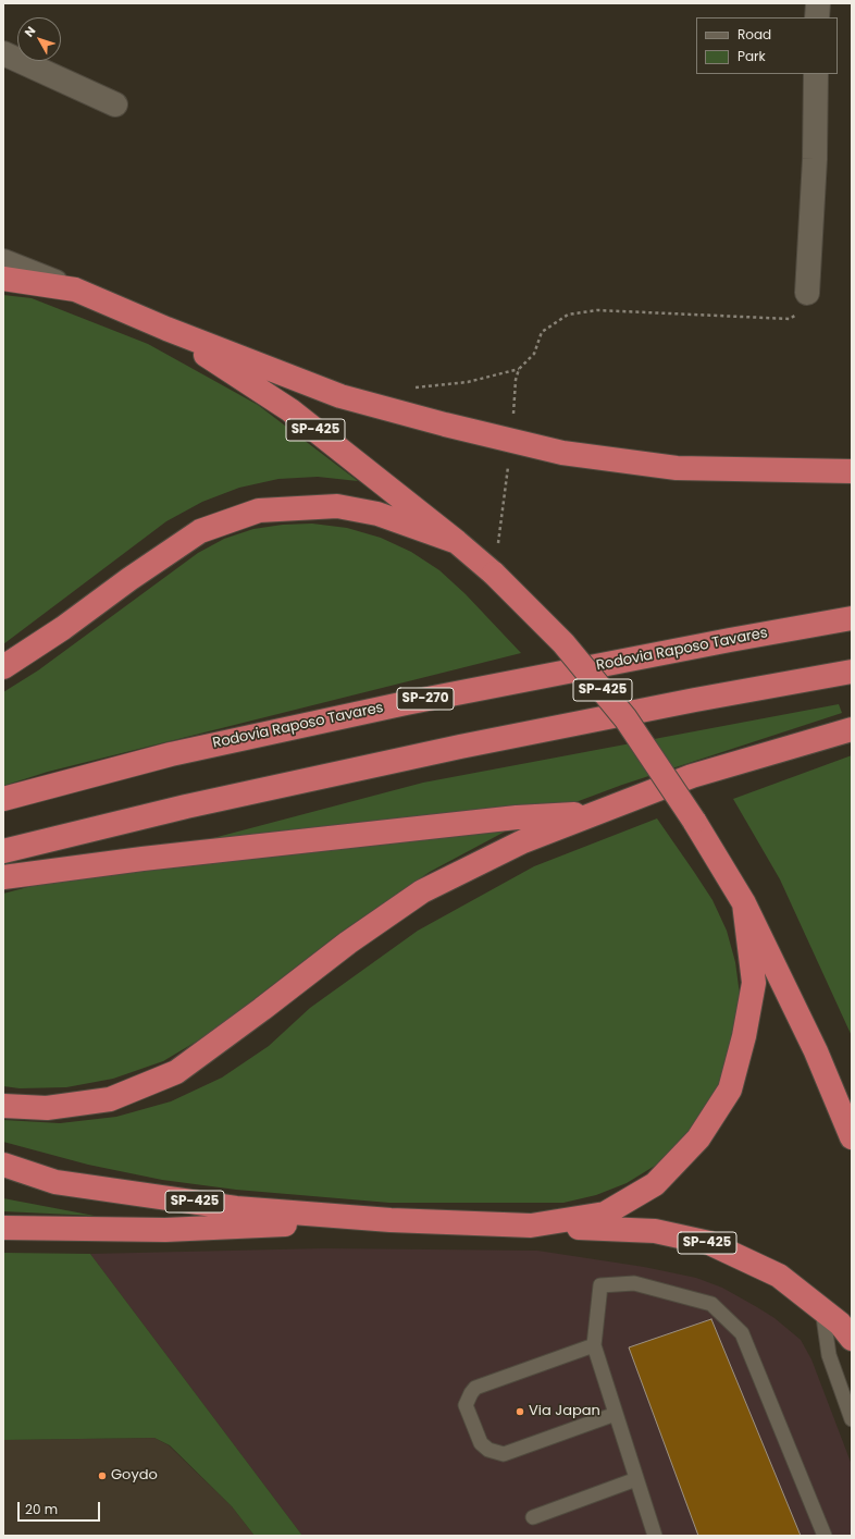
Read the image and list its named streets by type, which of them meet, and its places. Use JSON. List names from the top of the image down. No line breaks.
{"streets":{"highway":["SP-425","Rodovia Raposo Tavares","SP-270"]},"places":["Via Japan","Goydo"],"legend":["Road","Park"],"scale_bar":"20 m","north":"top left"}
